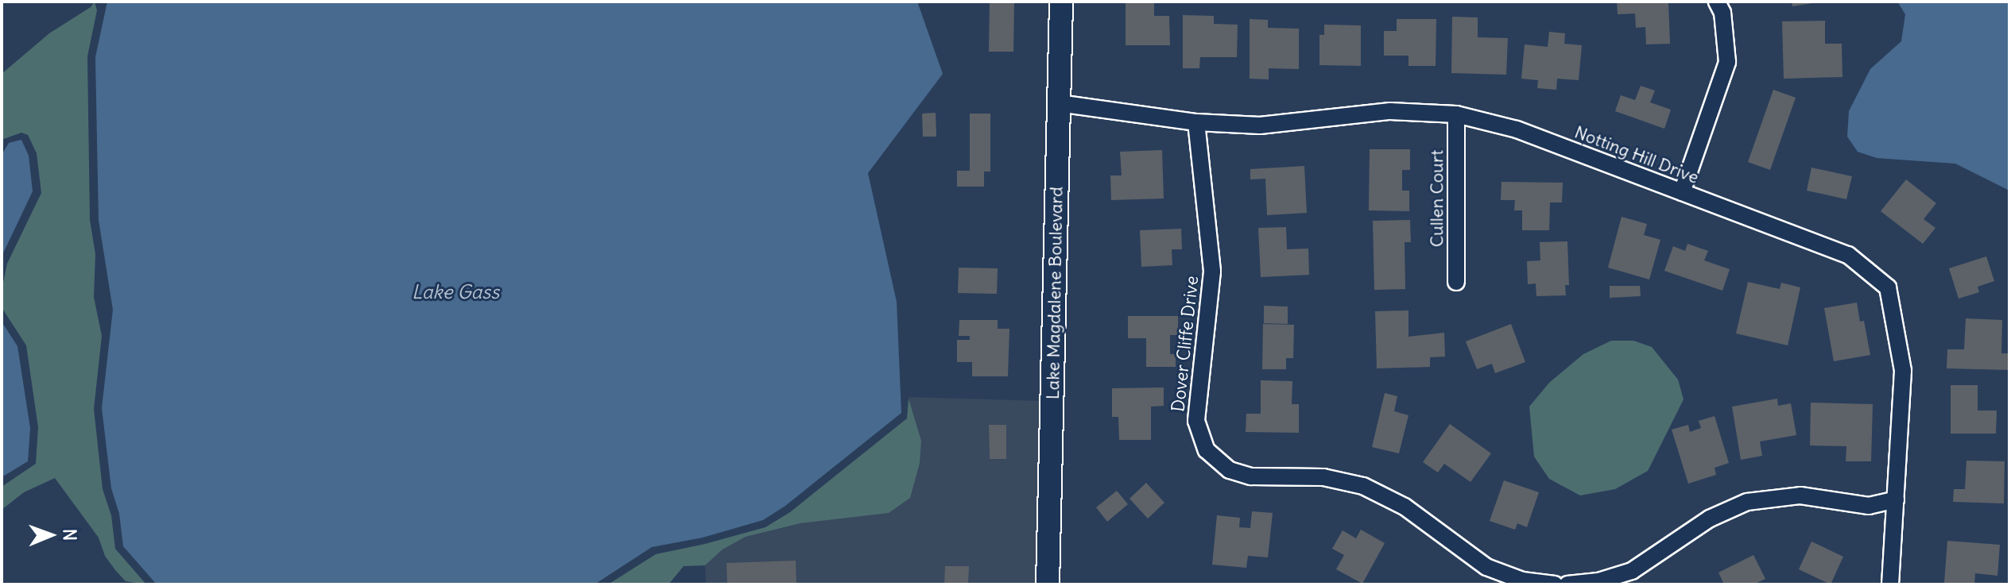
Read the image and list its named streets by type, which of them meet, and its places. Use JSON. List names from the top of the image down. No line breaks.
{"streets":{"street":["Notting Hill Drive","Cullen Court","Lake Magdalene Boulevard","Dover Cliffe Drive"]},"crossings":[["Notting Hill Drive","Cullen Court"],["Notting Hill Drive","Lake Magdalene Boulevard"],["Notting Hill Drive","Dover Cliffe Drive"]],"water":["Lake Gass"],"north":"right"}
